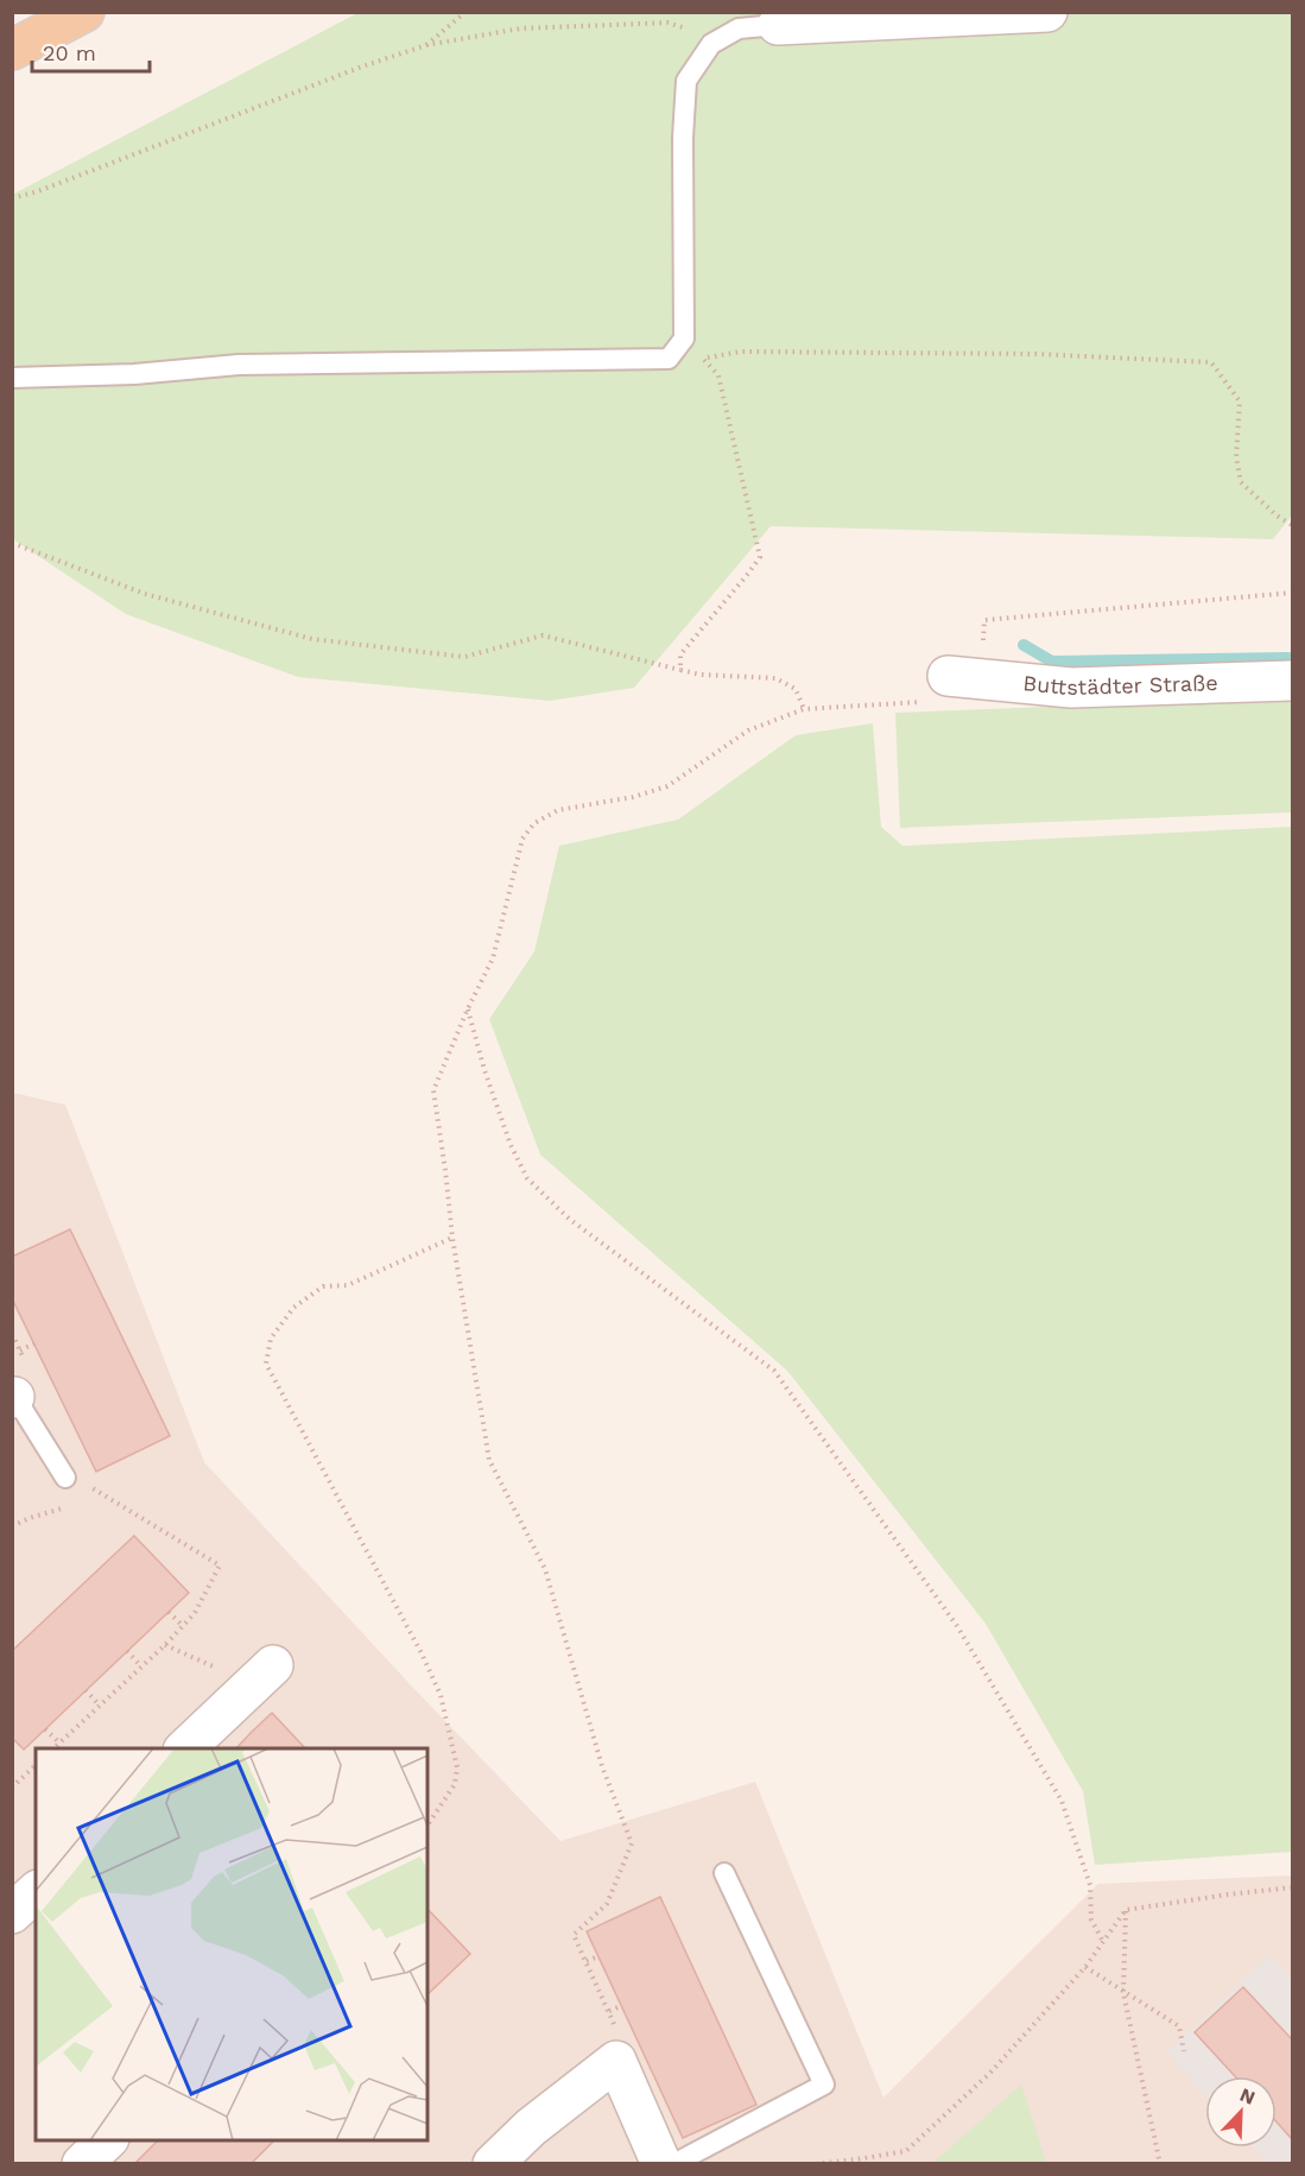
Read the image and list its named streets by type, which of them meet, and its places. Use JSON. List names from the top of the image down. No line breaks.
{"streets":{"street":["Buttstädter Straße"]},"scale_bar":"20 m","north":"top right"}
